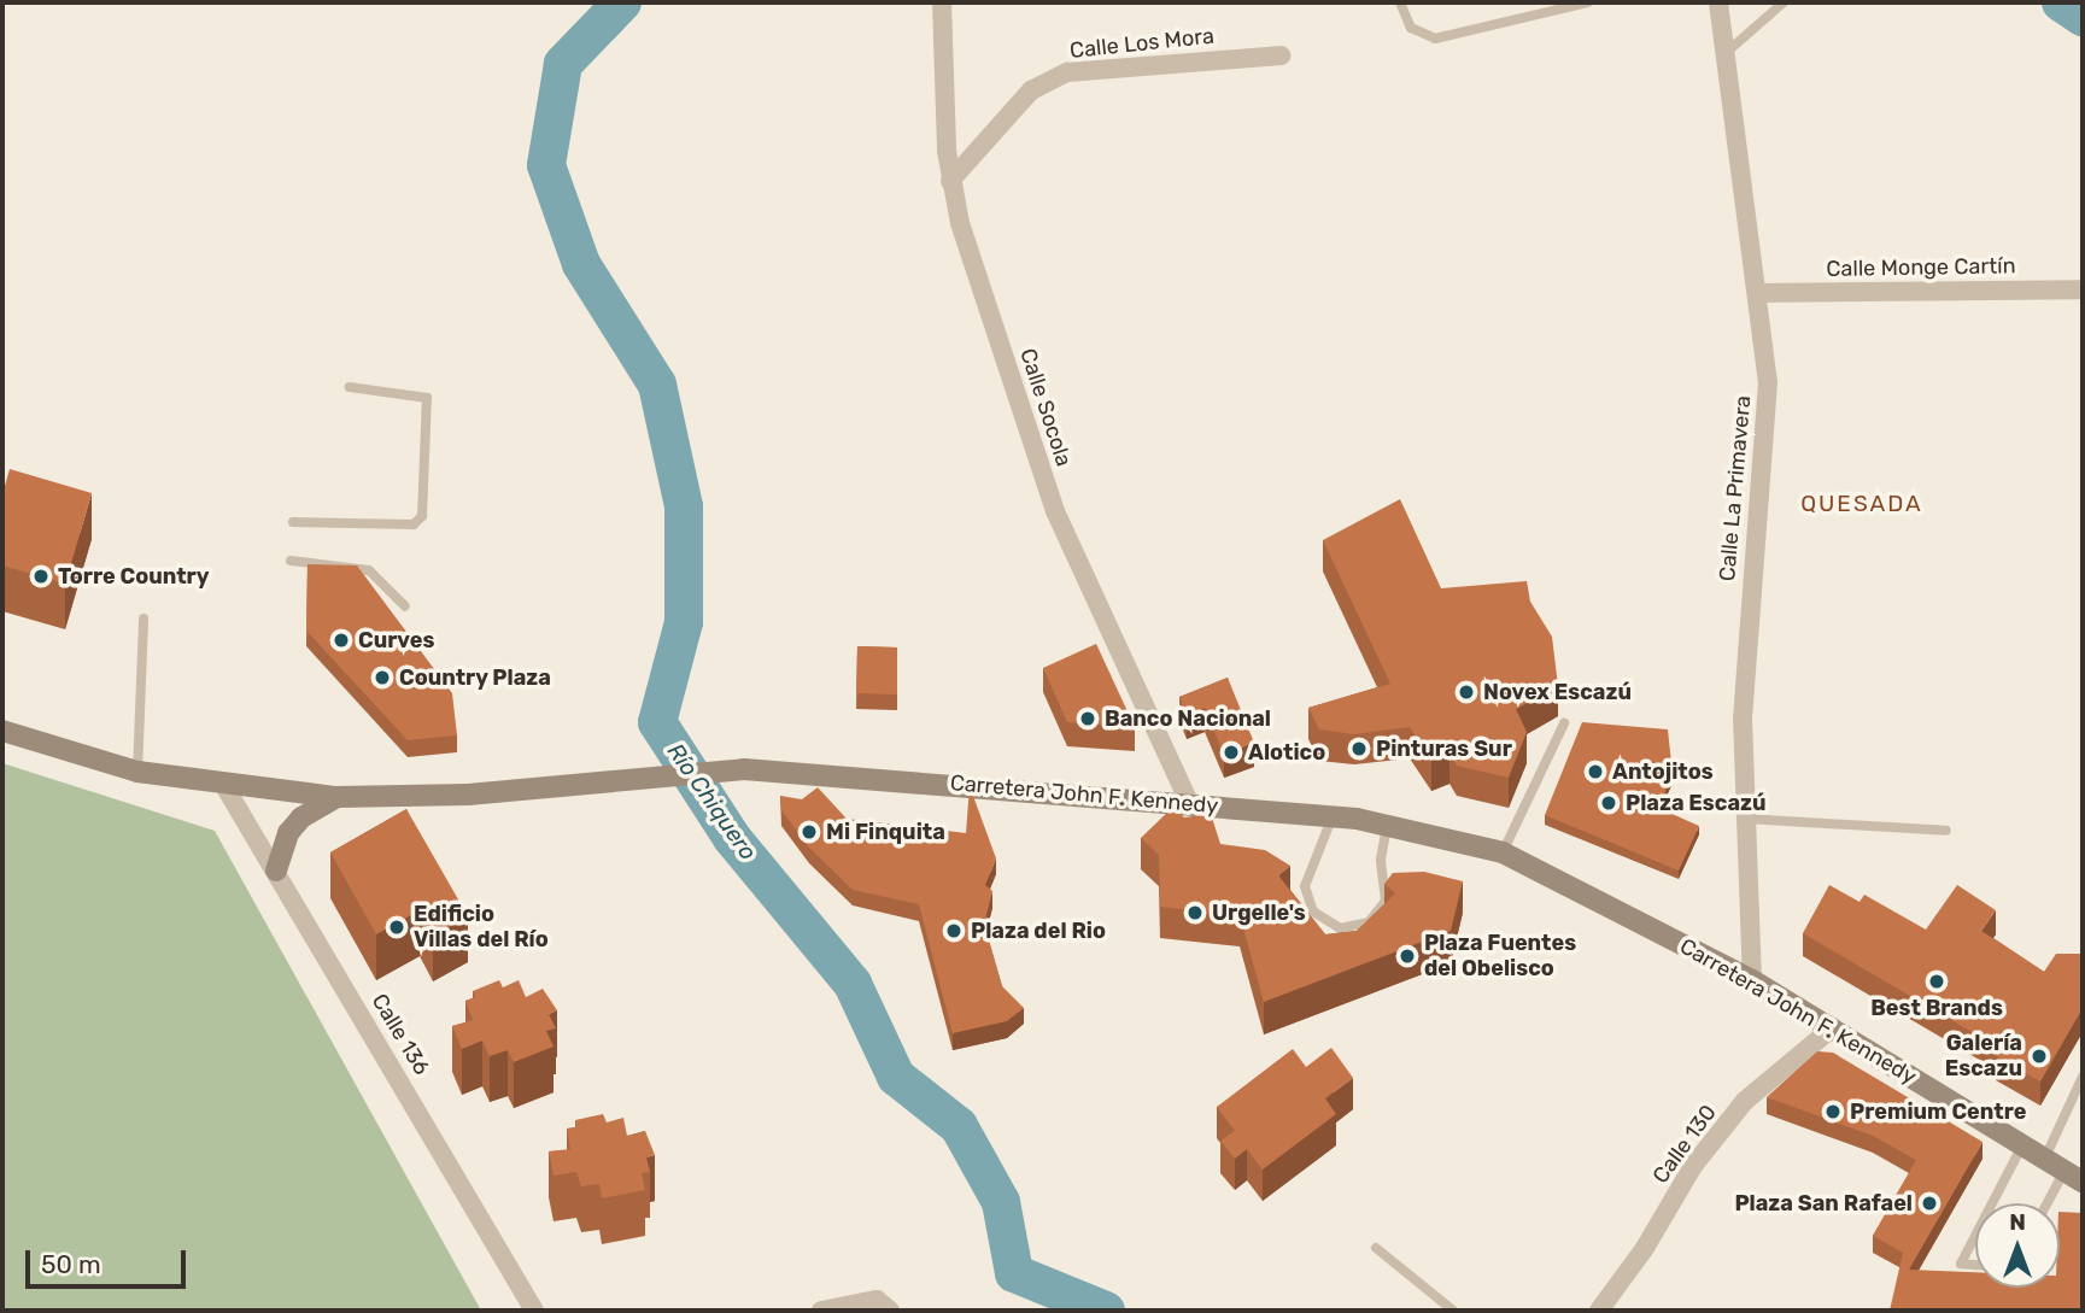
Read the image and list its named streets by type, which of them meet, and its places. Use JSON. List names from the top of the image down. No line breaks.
{"streets":{"main road":["Carretera John F. Kennedy"],"street":["Calle Los Mora","Calle Monge Cartín","Calle Socola","Calle La Primavera","Calle 136","Calle 130"]},"crossings":[["Calle Los Mora","Calle Socola"],["Calle Monge Cartín","Calle La Primavera"],["Calle Socola","Carretera John F. Kennedy"],["Calle La Primavera","Carretera John F. Kennedy"],["Carretera John F. Kennedy","Calle 136"],["Carretera John F. Kennedy","Calle 130"]],"districts":["QUESADA"],"water":["Río Chiquero"],"places":["Torre Country","Curves","Country Plaza","Novex Escazú","Banco Nacional","Pinturas Sur","Alotico","Antojitos","Plaza Escazú","Mi Finquita","Urgelle's","Edificio Villas del Río","Plaza del Rio","Plaza Fuentes del Obelisco","Best Brands","Galería Escazu","Premium Centre","Plaza San Rafael"],"scale_bar":"50 m","north":"top"}
